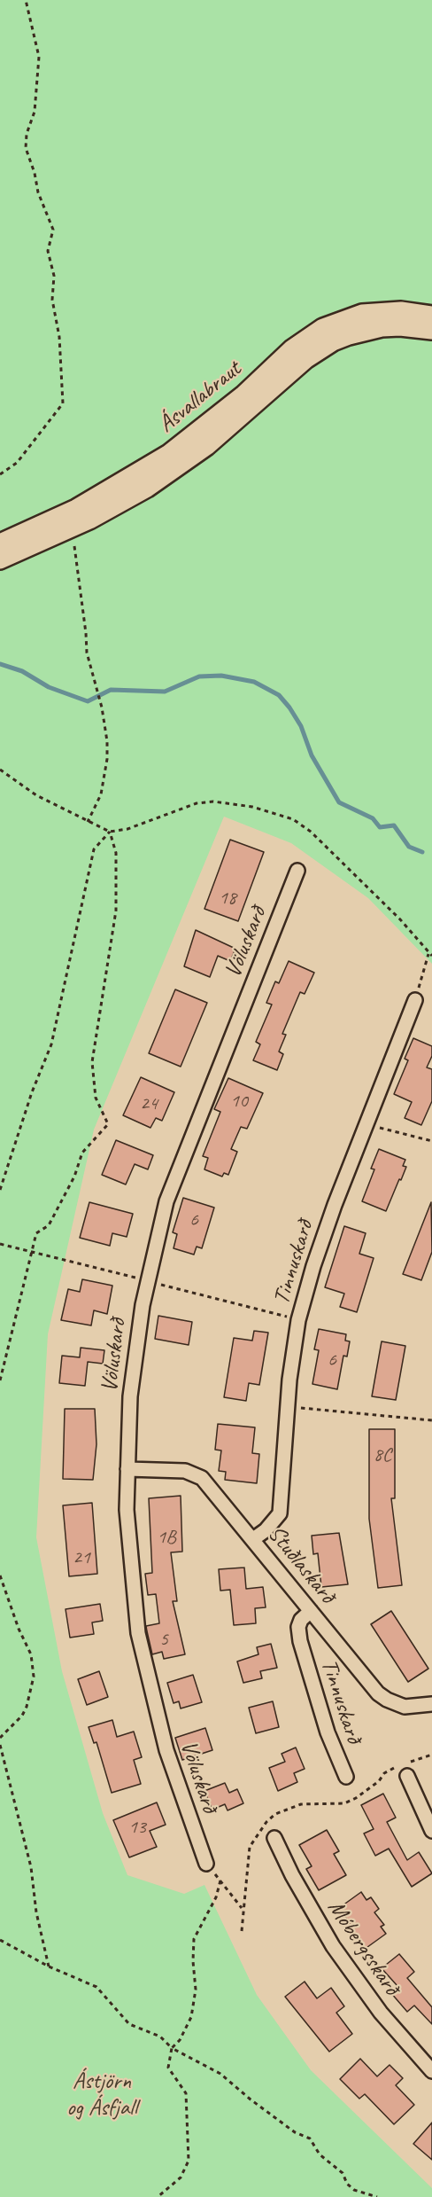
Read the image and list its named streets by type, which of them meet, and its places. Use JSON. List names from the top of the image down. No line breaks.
{"streets":{"main road":["Ásvallabraut"],"street":["Völuskarð","Tinnuskarð","Stuðlaskarð","Móbergsskarð"]},"crossings":[["Völuskarð","Stuðlaskarð"],["Tinnuskarð","Stuðlaskarð"]],"parks":["Ástjörn og Ásfjall"],"house_numbers":["18","10","24","6","6","8C","1B","21","5","13"]}
